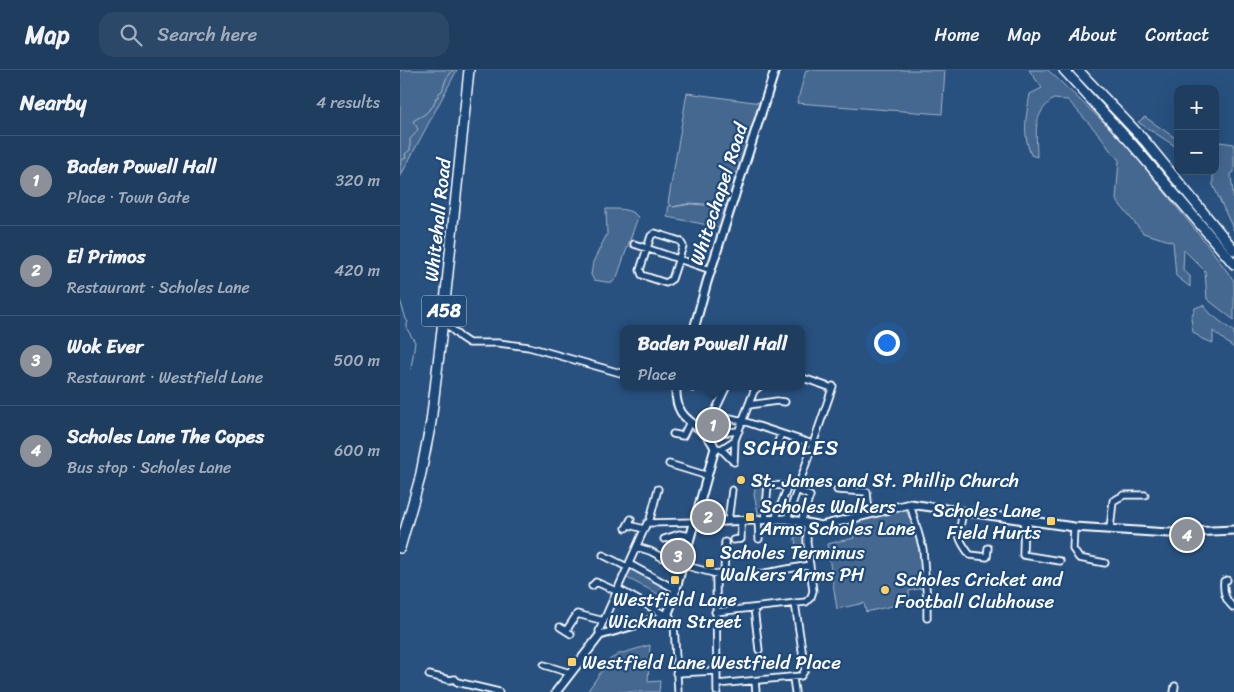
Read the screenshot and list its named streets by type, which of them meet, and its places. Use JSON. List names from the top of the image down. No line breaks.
{"streets":{"highway":["Whitehall Road","A58"],"main road":["Whitechapel Road"]},"districts":["SCHOLES"],"places":{"other":["St. James and St. Phillip Church","Scholes Cricket and Football Clubhouse"],"transit":["Scholes Walkers Arms Scholes Lane","Scholes Lane Field Hurts","Scholes Terminus Walkers Arms PH","Westfield Lane Wickham Street","Westfield Lane Westfield Place"]},"page":{"header":"Map","search":"Search here","nav":["Home","Map","About","Contact"],"heading":["Nearby","4 results"],"map_buttons":["+","−"],"list":[{"mark":"1","name":"Baden Powell Hall","note":"Place · Town Gate","value":"320 m"},{"mark":"2","name":"El Primos","note":"Restaurant · Scholes Lane","value":"420 m"},{"mark":"3","name":"Wok Ever","note":"Restaurant · Westfield Lane","value":"500 m"},{"mark":"4","name":"Scholes Lane The Copes","note":"Bus stop · Scholes Lane","value":"600 m"}],"popup":["Baden Powell Hall","Place"],"pins":["1","2","4","3"]}}
